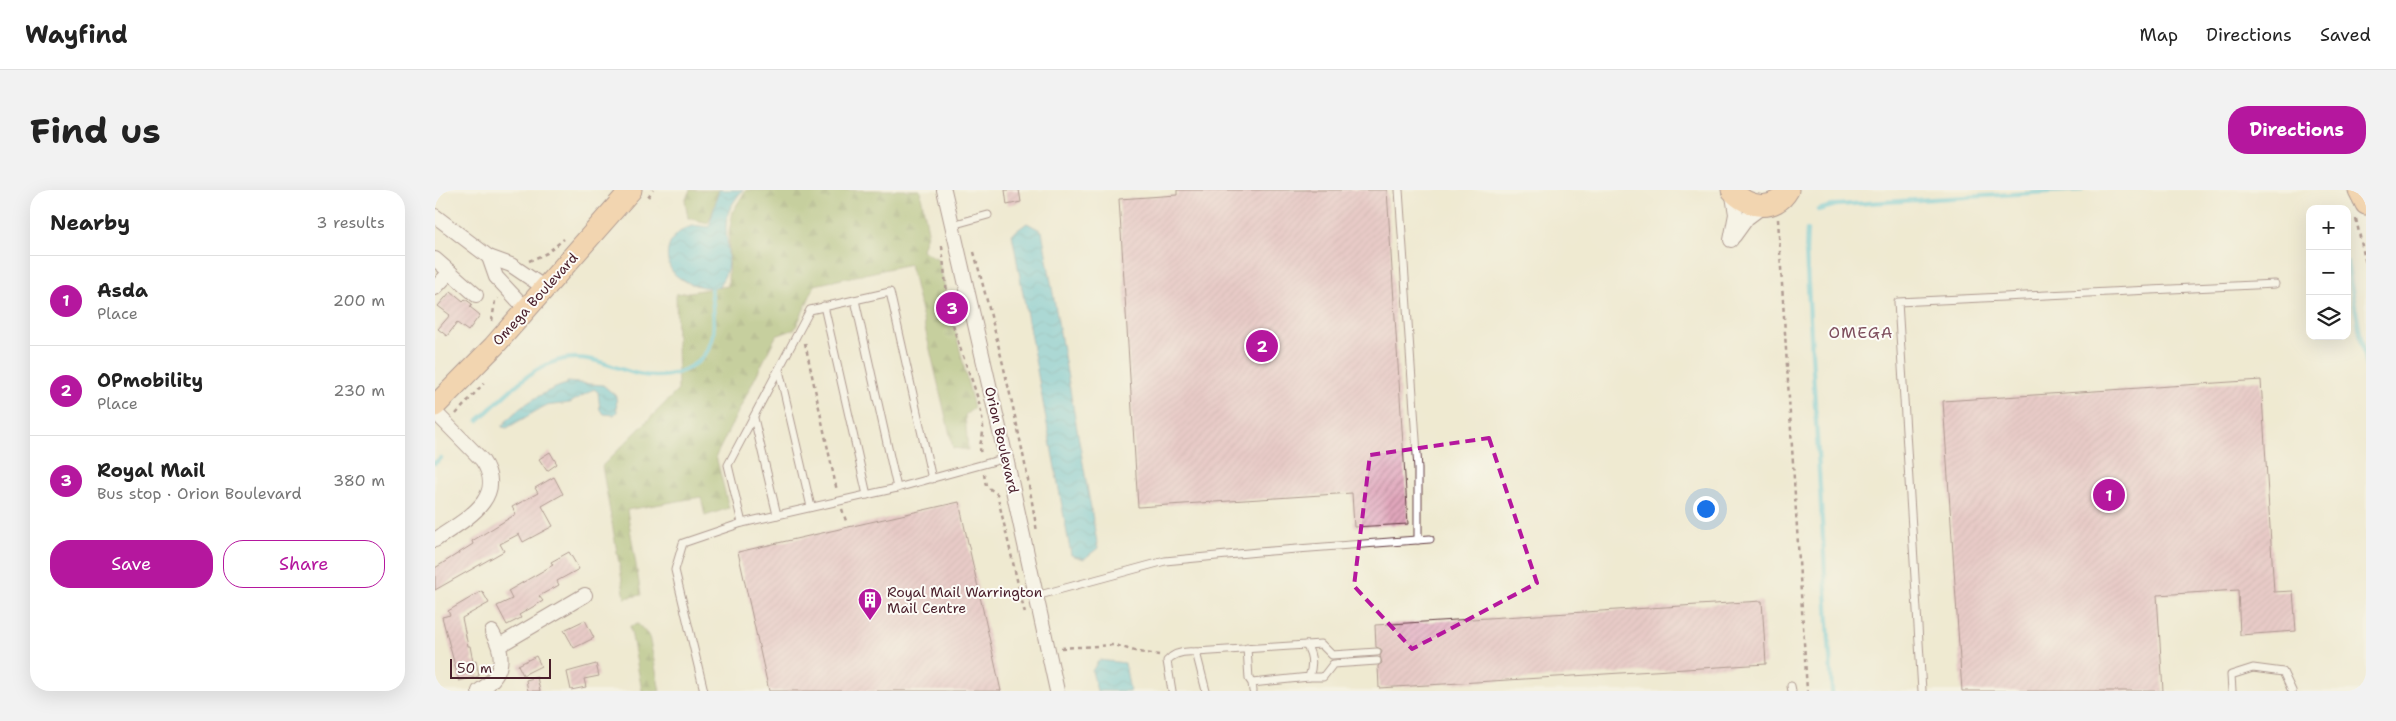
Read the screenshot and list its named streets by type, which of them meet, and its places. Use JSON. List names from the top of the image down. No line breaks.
{"streets":{"main road":["Omega Boulevard"],"street":["Orion Boulevard"]},"districts":["OMEGA"],"places":{"building":["Royal Mail Warrington Mail Centre"]},"scale_bar":"50 m","page":{"header":"Wayfind","nav":["Map","Directions","Saved"],"buttons":["Directions",["Save","Share"]],"title":"Find us","heading":["Nearby","3 results"],"map_buttons":["+","−"],"list":[{"mark":"1","name":"Asda","note":"Place","value":"200 m"},{"mark":"2","name":"OPmobility","note":"Place","value":"230 m"},{"mark":"3","name":"Royal Mail","note":"Bus stop · Orion Boulevard","value":"380 m"}],"pins":["3","2","1"],"scale":"50 m"}}
